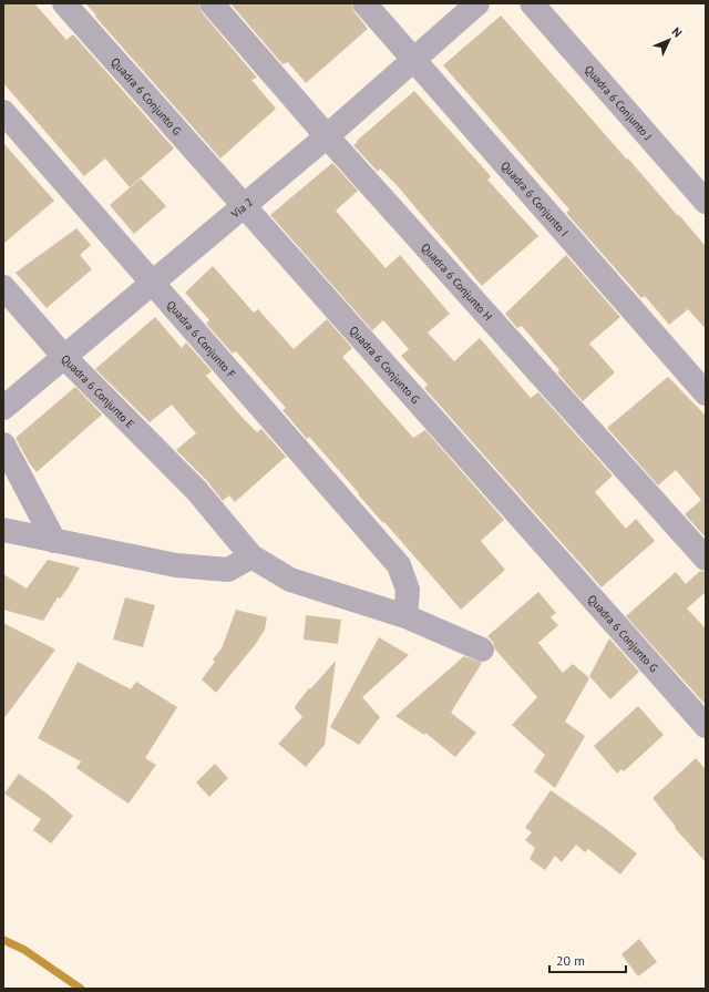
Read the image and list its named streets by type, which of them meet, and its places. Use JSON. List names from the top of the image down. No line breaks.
{"streets":{"street":["Quadra 6 Conjunto G","Quadra 6 Conjunto J","Quadra 6 Conjunto I","Via 2","Quadra 6 Conjunto H","Quadra 6 Conjunto F","Quadra 6 Conjunto E"]},"crossings":[["Quadra 6 Conjunto G","Via 2"],["Quadra 6 Conjunto I","Via 2"],["Via 2","Quadra 6 Conjunto H"],["Via 2","Quadra 6 Conjunto F"],["Via 2","Quadra 6 Conjunto E"],["Quadra 6 Conjunto F","Quadra 6 Conjunto E"]],"scale_bar":"20 m","north":"top right"}
